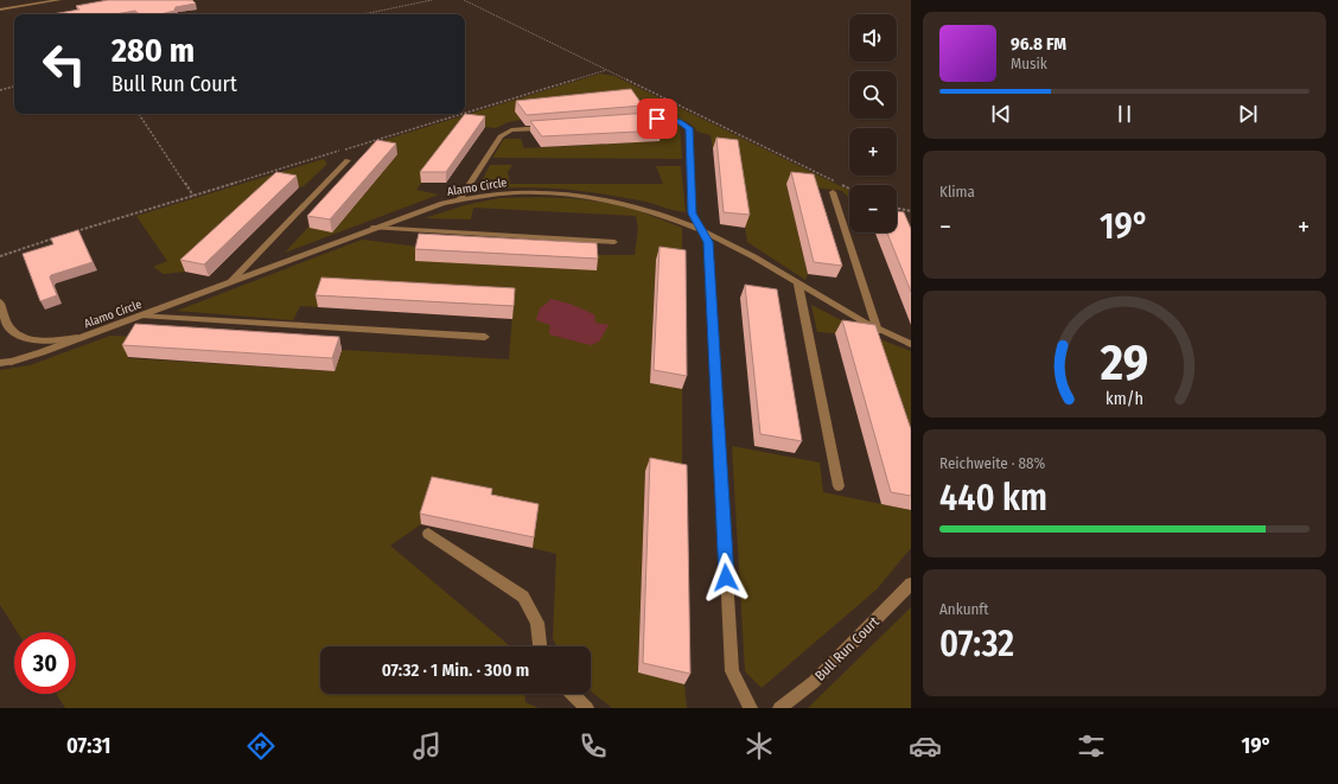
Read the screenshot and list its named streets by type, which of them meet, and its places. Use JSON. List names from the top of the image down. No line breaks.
{"streets":{"street":["Alamo Circle","Bull Run Court"]},"page":{"map_buttons":["+","−"],"turn":["280 m","Bull Run Court"],"song":["96.8 FM","Musik"],"tile":["Klima",["Reichweite · 88%","440 km"],["Ankunft","07:32"]],"heat":["−","19°","+"],"limit":"30","trip":"07:32 · 1 Min. · 300 m","tabs":["07:31","19°"],"gauge":["29","km/h"]}}
